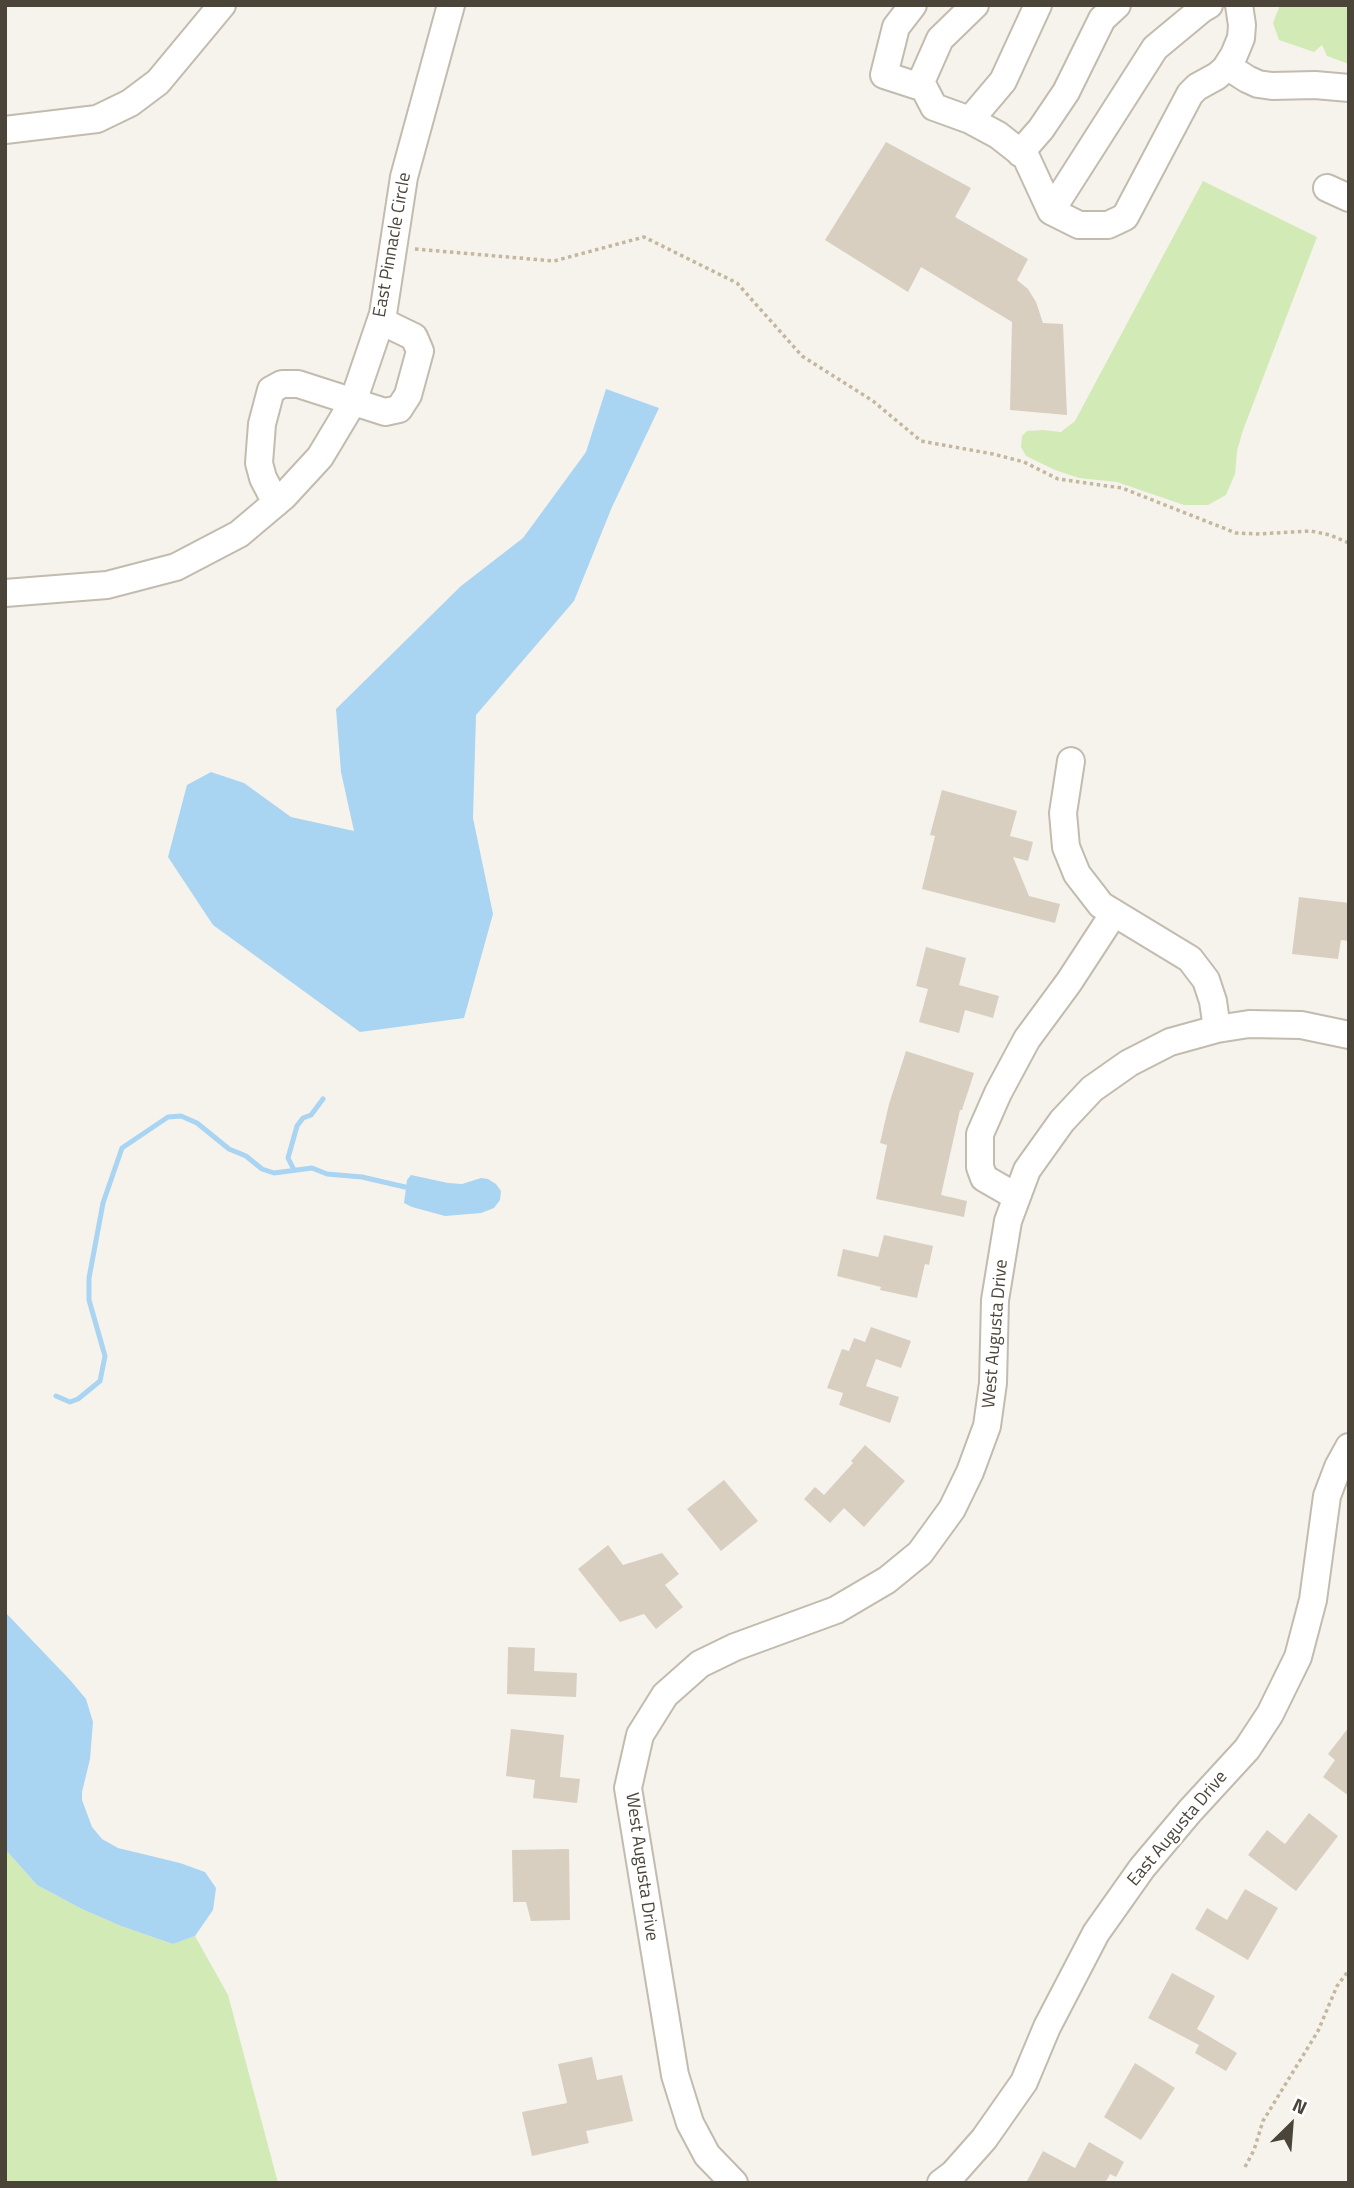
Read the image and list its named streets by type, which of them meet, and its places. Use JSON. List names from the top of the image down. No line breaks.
{"streets":{"street":["East Pinnacle Circle","West Augusta Drive","East Augusta Drive"]},"north":"top right"}
